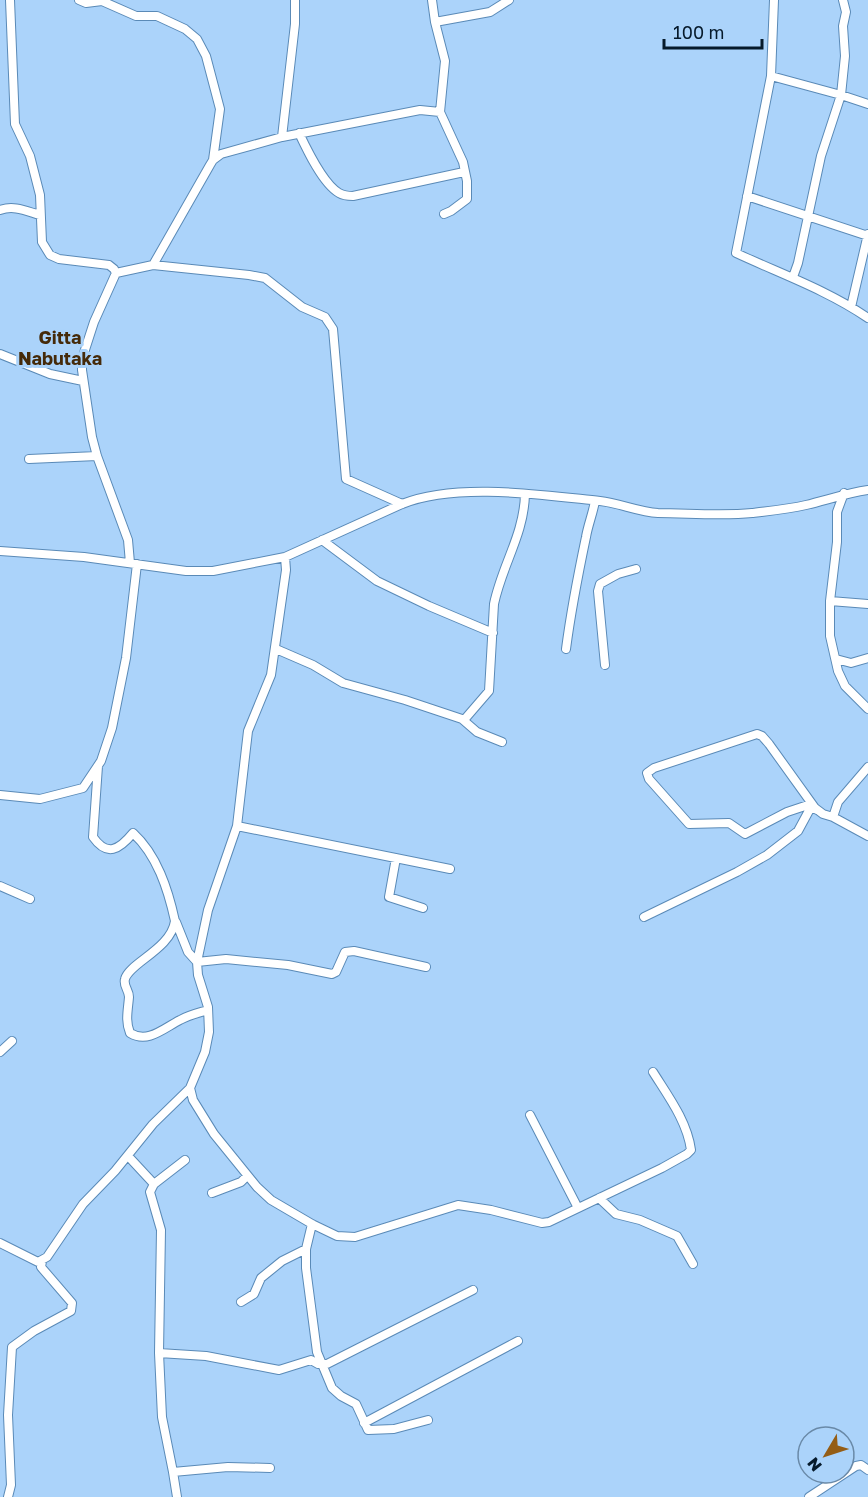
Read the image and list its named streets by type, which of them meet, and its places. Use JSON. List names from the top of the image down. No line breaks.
{"districts":["Gitta Nabutaka"],"scale_bar":"100 m","north":"bottom left"}
